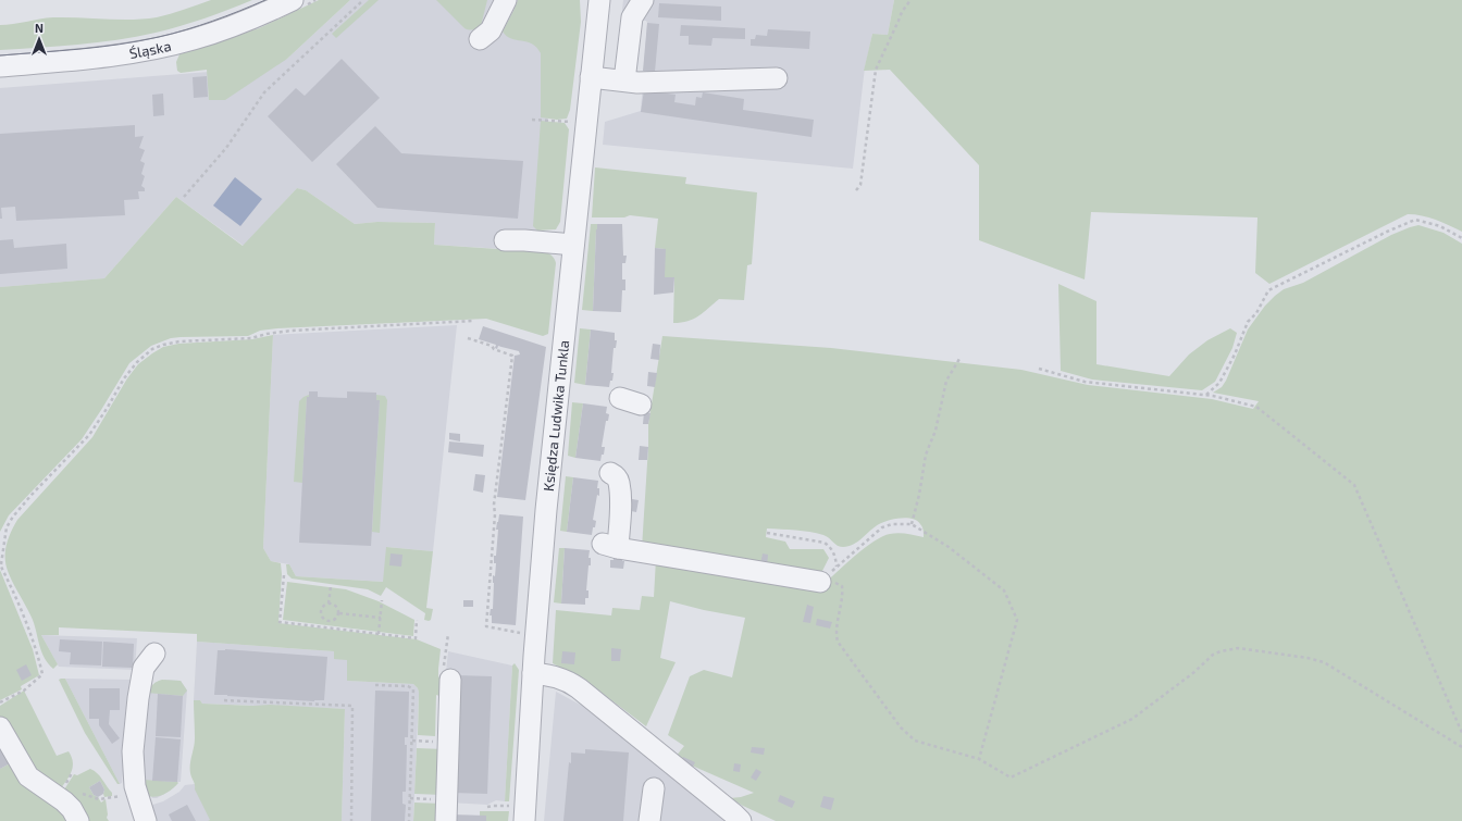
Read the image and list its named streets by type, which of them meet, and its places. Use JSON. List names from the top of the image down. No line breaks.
{"streets":{"street":["Śląska","Księdza Ludwika Tunkla"]},"north":"top"}
